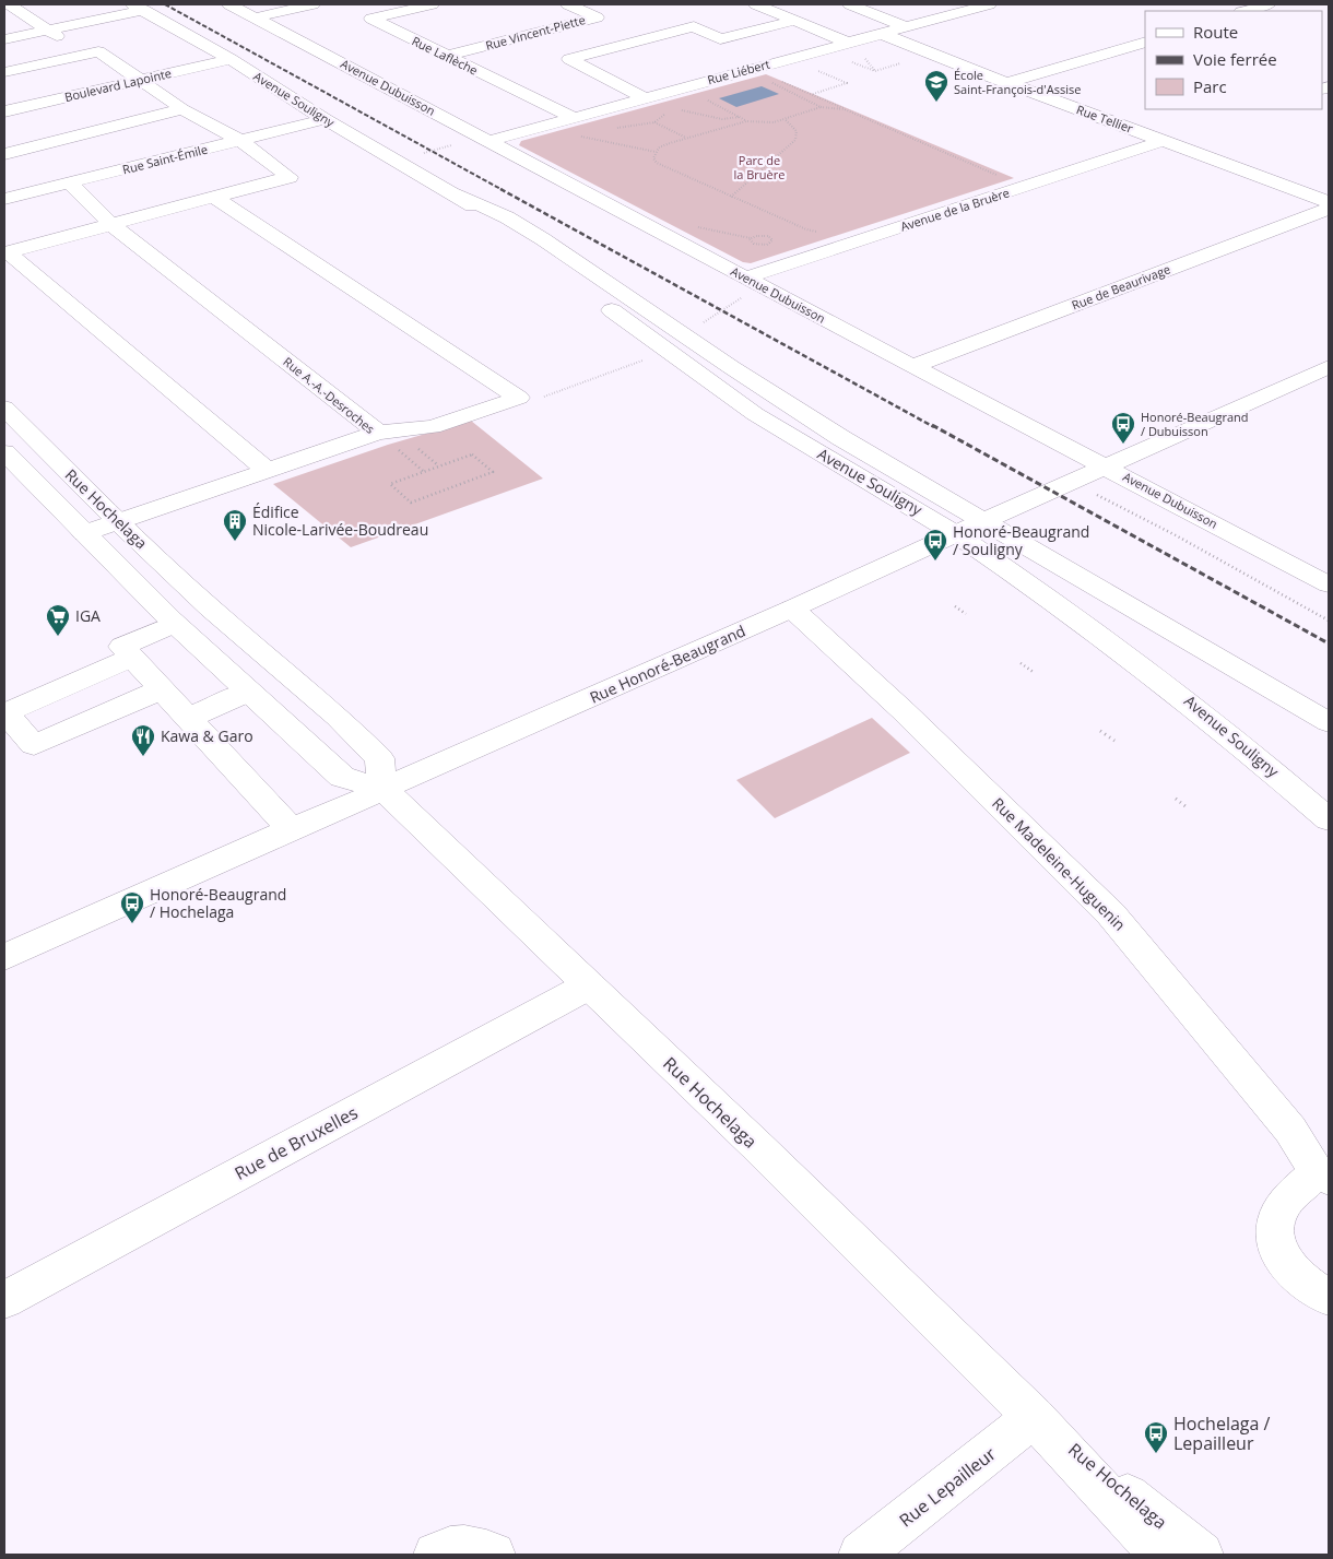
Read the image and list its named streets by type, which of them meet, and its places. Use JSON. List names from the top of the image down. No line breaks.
{"streets":{"main road":["Rue Vincent-Piette","Rue Laflèche","Rue Liébert","Boulevard Lapointe","Avenue Dubuisson","Avenue Souligny","Rue Tellier","Rue Saint-Émile","Avenue de la Bruère","Rue de Beaurivage","Rue A.-A.-Desroches","Rue Hochelaga","Rue Honoré-Beaugrand","Rue Madeleine-Huguenin","Rue de Bruxelles","Rue Lepailleur"]},"crossings":[["Rue Vincent-Piette","Rue Laflèche"],["Rue Laflèche","Rue Liébert"],["Rue Liébert","Avenue Dubuisson"],["Rue Liébert","Rue Tellier"],["Boulevard Lapointe","Avenue Souligny"],["Avenue Dubuisson","Avenue de la Bruère"],["Avenue Dubuisson","Rue de Beaurivage"],["Avenue Dubuisson","Rue Honoré-Beaugrand"],["Avenue Souligny","Rue Saint-Émile"],["Avenue Souligny","Rue Honoré-Beaugrand"],["Rue Tellier","Avenue de la Bruère"],["Rue Saint-Émile","Rue A.-A.-Desroches"],["Rue A.-A.-Desroches","Rue Hochelaga"],["Rue Hochelaga","Rue Honoré-Beaugrand"],["Rue Hochelaga","Rue de Bruxelles"],["Rue Hochelaga","Rue Lepailleur"],["Rue Honoré-Beaugrand","Rue Madeleine-Huguenin"]],"parks":["Parc de la Bruère"],"places":{"school or university":["École Saint-François-d'Assise"],"bus stop":["Honoré-Beaugrand / Dubuisson","Honoré-Beaugrand / Souligny","Honoré-Beaugrand / Hochelaga","Hochelaga / Lepailleur"],"building":["Édifice Nicole-Larivée-Boudreau"],"supermarket":["IGA"],"restaurant":["Kawa & Garo"]},"legend":["Route","Voie ferrée","Parc"]}
